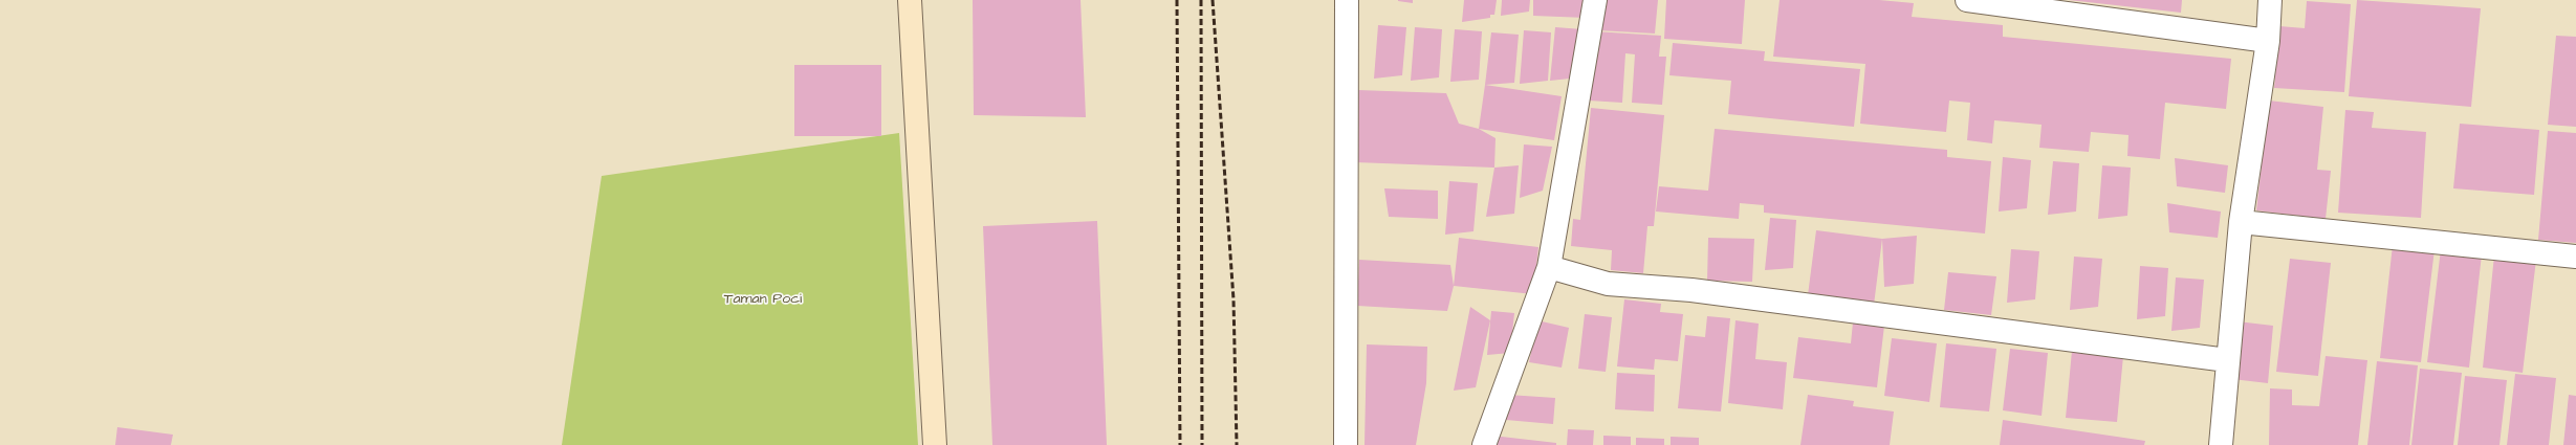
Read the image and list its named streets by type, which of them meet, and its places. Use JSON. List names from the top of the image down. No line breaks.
{"parks":["Taman Poci"]}
